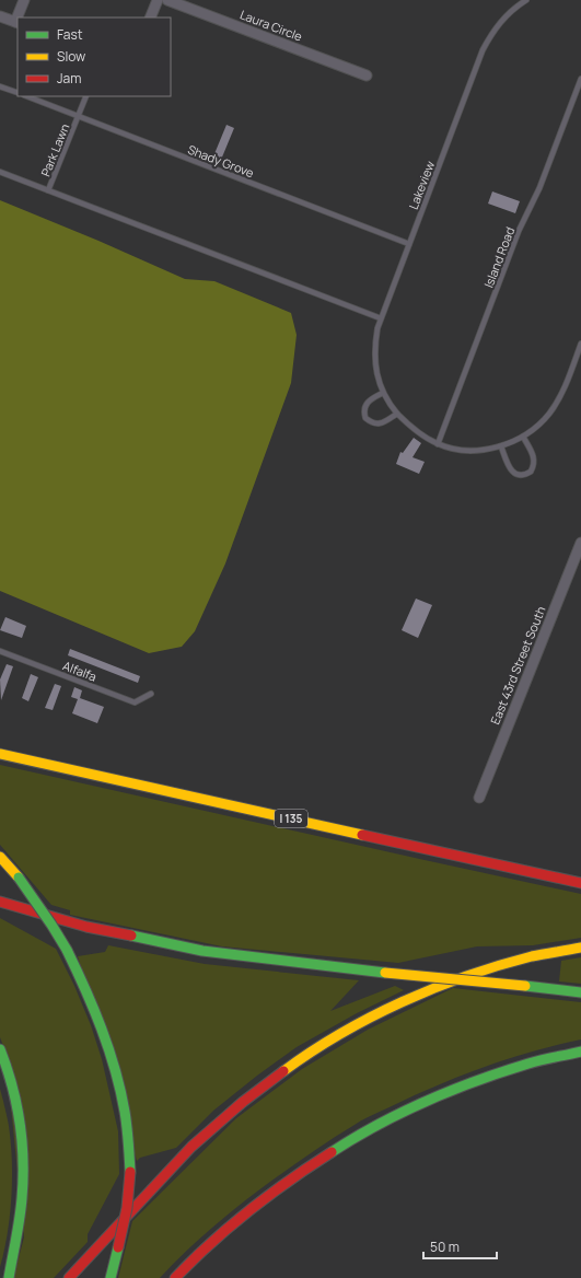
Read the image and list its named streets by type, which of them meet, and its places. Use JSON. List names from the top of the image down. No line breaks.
{"streets":{"highway":["I 135"],"street":["Laura Circle","East 43rd Street South"],"lane":["Park Lawn","Shady Grove","Lakeview","Island Road","Alfalfa"]},"crossings":[["Park Lawn","Shady Grove"],["Shady Grove","Lakeview"],["Lakeview","Island Road"]],"legend":["Fast","Slow","Jam"],"scale_bar":"50 m"}
